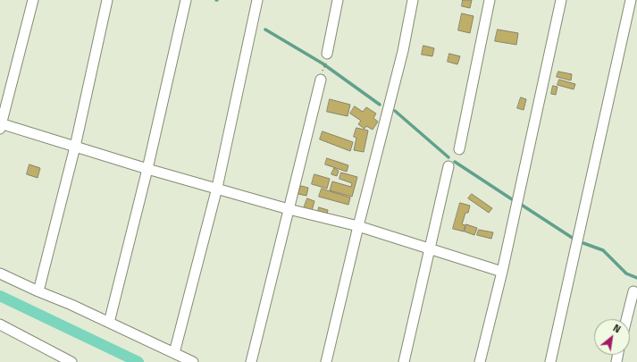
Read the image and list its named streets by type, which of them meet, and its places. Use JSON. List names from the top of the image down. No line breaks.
{"north":"top right"}
